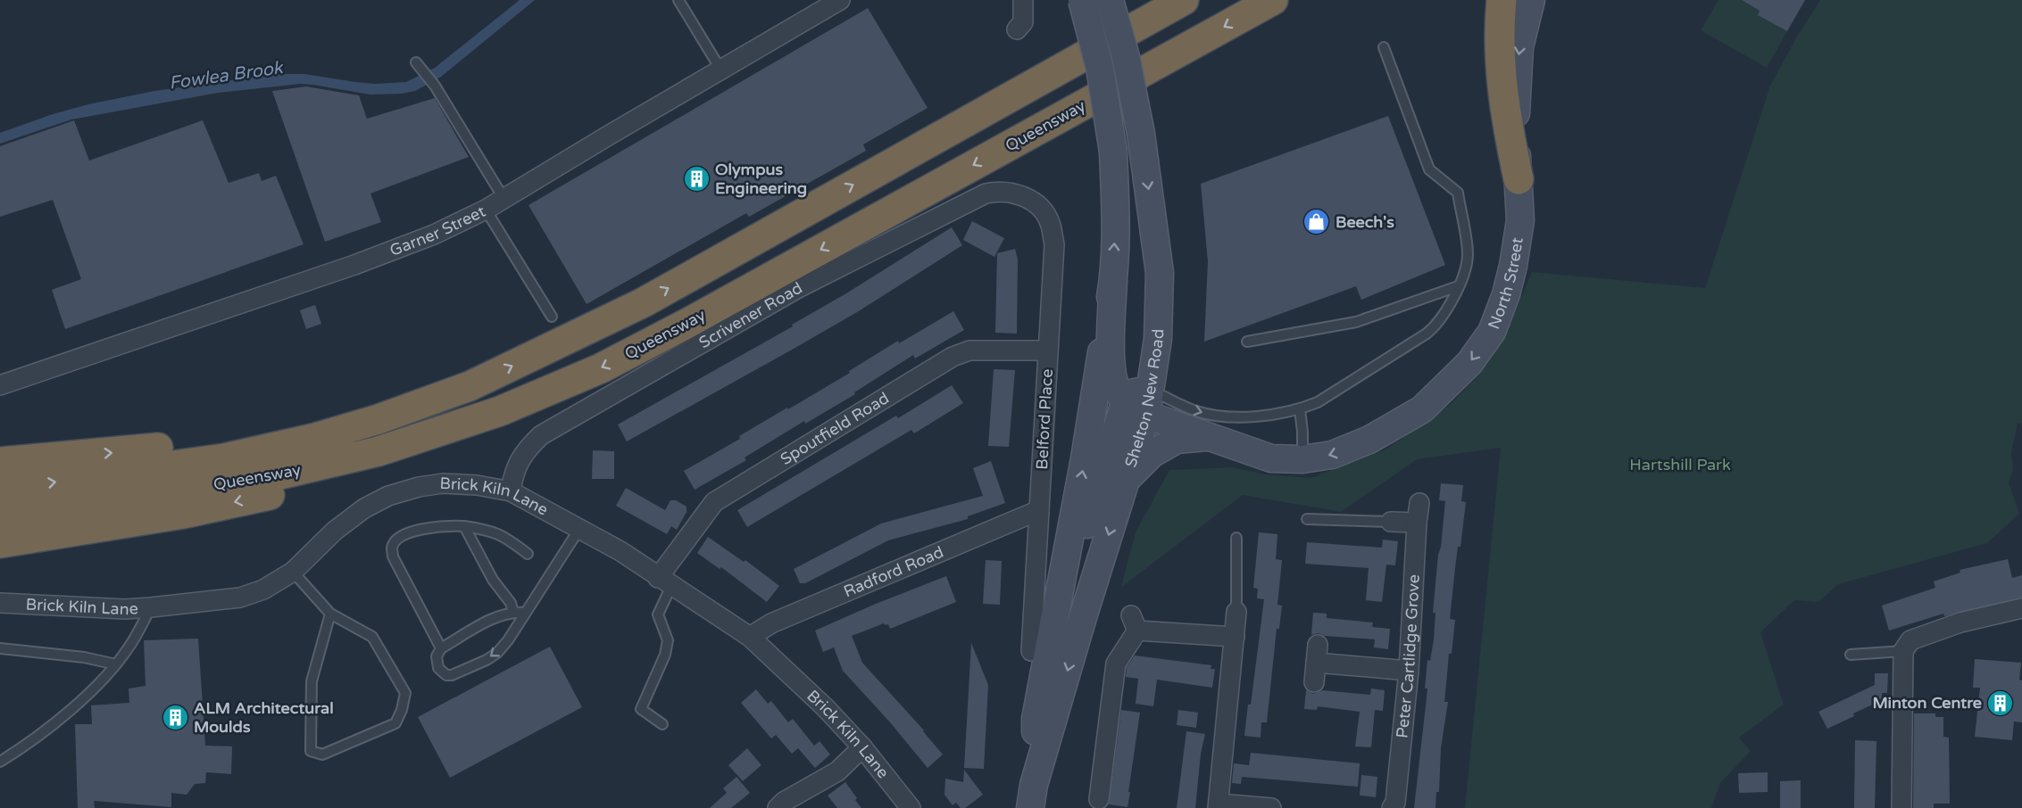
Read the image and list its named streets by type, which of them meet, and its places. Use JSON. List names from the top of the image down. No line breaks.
{"streets":{"highway":["Queensway"],"main road":["North Street","Shelton New Road"],"street":["Garner Street","Scrivener Road","Belford Place","Spoutfield Road","Brick Kiln Lane","Radford Road","Peter Cartlidge Grove"]},"crossings":[["North Street","Shelton New Road"],["Scrivener Road","Belford Place"],["Scrivener Road","Brick Kiln Lane"],["Belford Place","Spoutfield Road"],["Belford Place","Radford Road"],["Spoutfield Road","Brick Kiln Lane"],["Brick Kiln Lane","Radford Road"]],"one_way":["North Street"],"water":["Fowlea Brook"],"parks":["Hartshill Park"],"places":{"building":["Olympus Engineering","Minton Centre","ALM Architectural Moulds"],"shop":["Beech's"]}}
